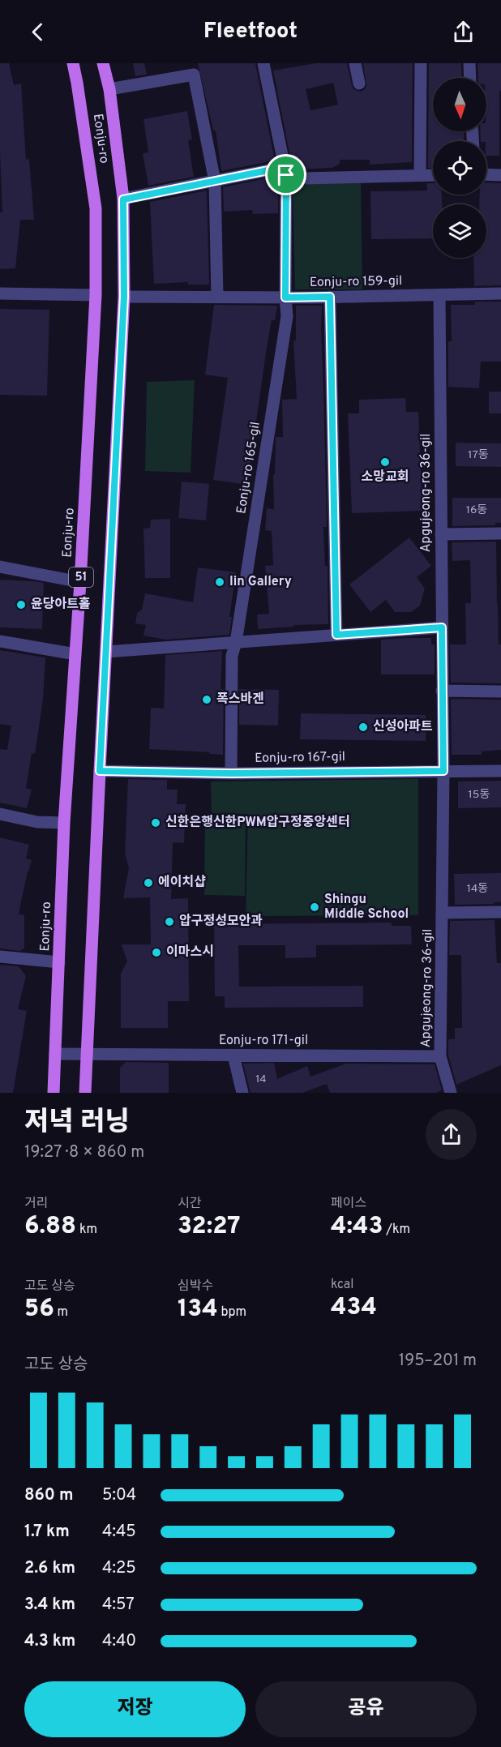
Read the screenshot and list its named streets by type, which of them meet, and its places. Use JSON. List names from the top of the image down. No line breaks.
{"streets":{"main road":["Eonju-ro","51"],"street":["Eonju-ro 159-gil","Eonju-ro 165-gil","Apgujeong-ro 36-gil","Eonju-ro 167-gil","Eonju-ro 171-gil"]},"crossings":[["Eonju-ro","Eonju-ro 159-gil"],["Eonju-ro","Eonju-ro 167-gil"],["Eonju-ro","Eonju-ro 171-gil"],["Eonju-ro 159-gil","Eonju-ro 165-gil"],["Eonju-ro 159-gil","Apgujeong-ro 36-gil"],["Eonju-ro 165-gil","Eonju-ro 167-gil"],["Apgujeong-ro 36-gil","Eonju-ro 167-gil"],["Apgujeong-ro 36-gil","Eonju-ro 171-gil"]],"places":["소망교회","Iin Gallery","윤당아트홀","폭스바겐","신성아파트","신한은행신한PWM압구정중앙센터","에이치샵","Shingu Middle School","압구정성모안과","이마스시"],"house_numbers":["17동","16동","15동","14동","14"],"north":"bottom","page":{"header":"Fleetfoot","heading":["저녁 러닝","19:27 · 8 × 860 m"],"stats":[["거리","6.88 km"],["시간","32:27"],["페이스","4:43 /km"],["고도 상승","56 m"],["심박수","134 bpm"],["kcal","434"]],"chart":["고도 상승","195–201 m"],"list":[{"name":"860 m","note":"5:04"},{"name":"1.7 km","note":"4:45"},{"name":"2.6 km","note":"4:25"},{"name":"3.4 km","note":"4:57"},{"name":"4.3 km","note":"4:40"}],"buttons":["저장","공유"]}}
